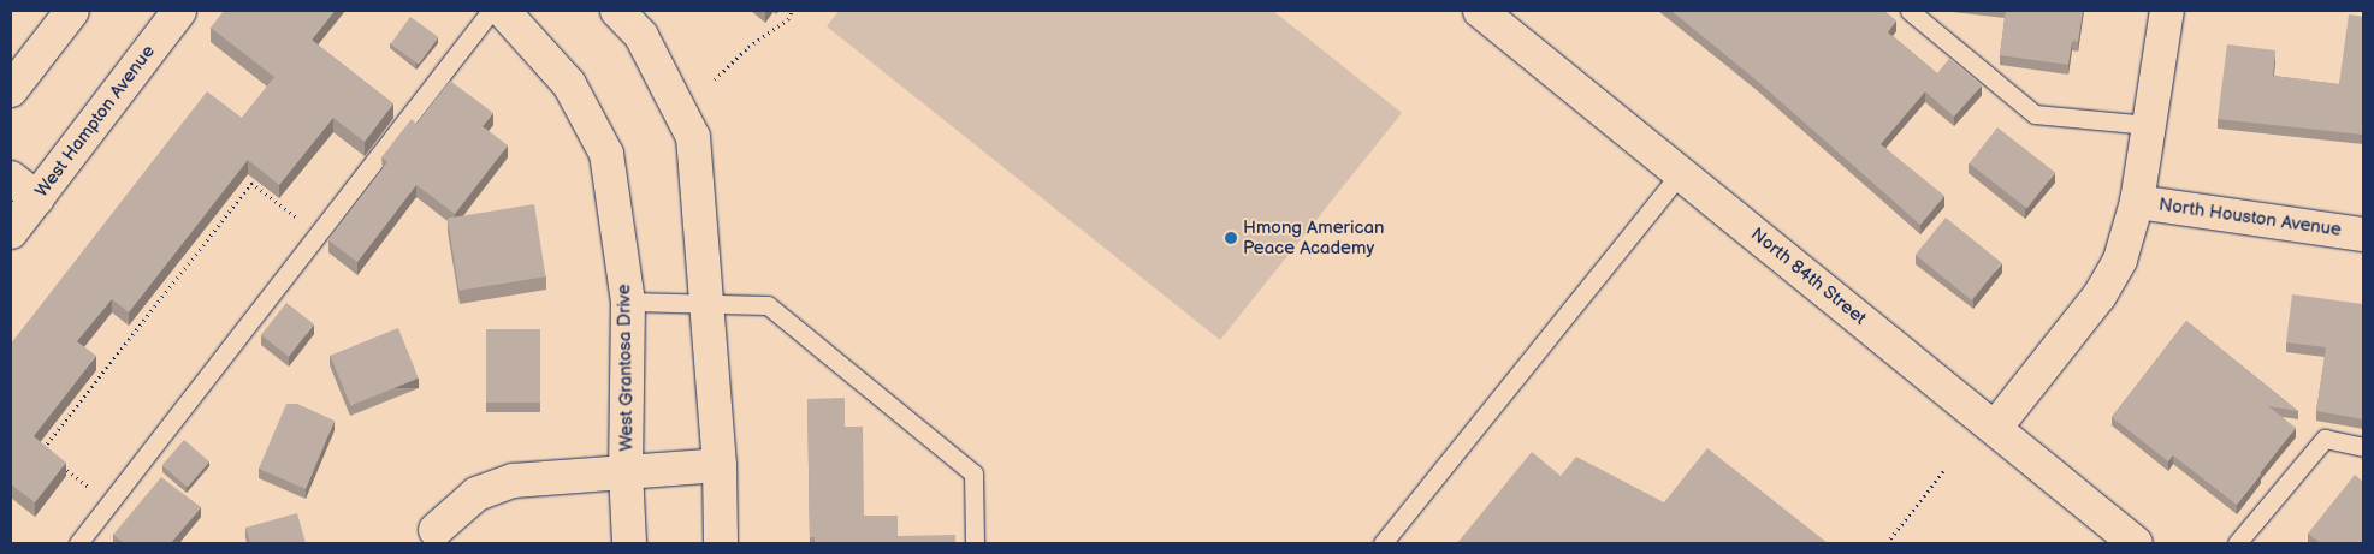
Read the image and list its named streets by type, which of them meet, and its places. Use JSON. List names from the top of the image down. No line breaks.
{"streets":{"street":["West Hampton Avenue","North Houston Avenue","North 84th Street","West Grantosa Drive"]},"places":["Hmong American Peace Academy"]}
